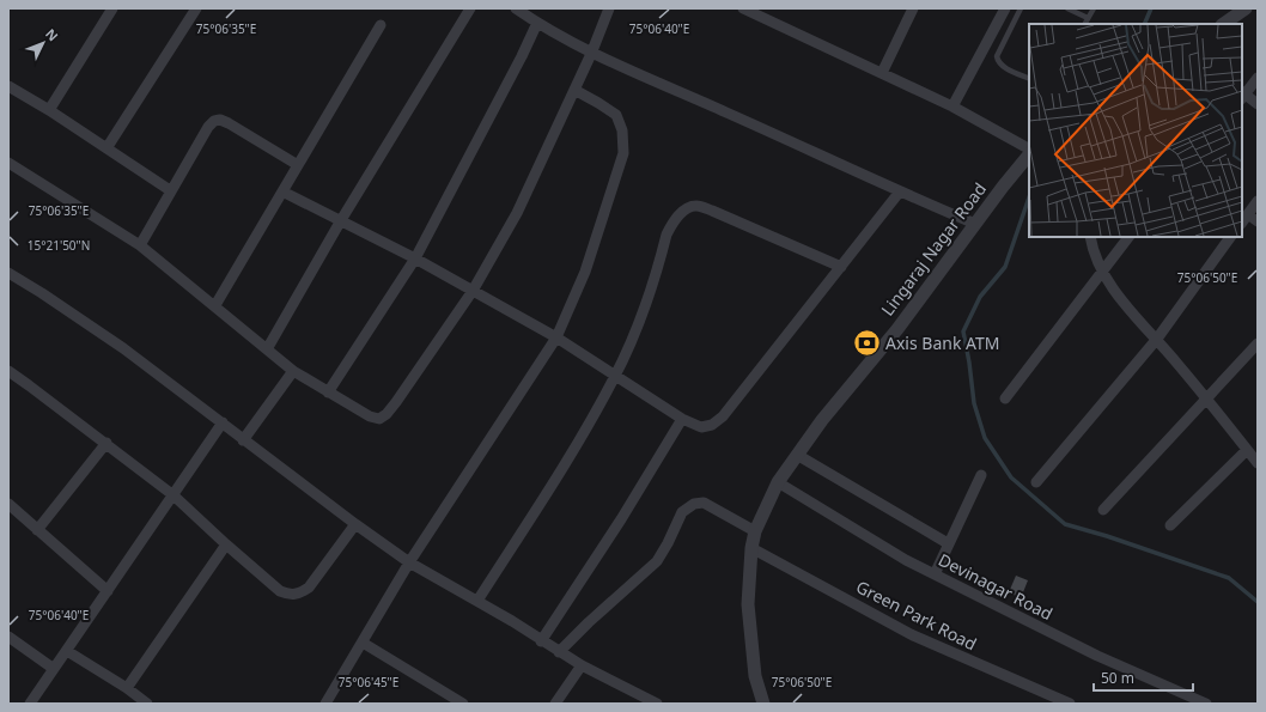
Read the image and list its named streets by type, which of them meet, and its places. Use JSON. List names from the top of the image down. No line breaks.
{"streets":{"street":["Lingaraj Nagar Road","Devinagar Road","Green Park Road"]},"crossings":[["Lingaraj Nagar Road","Devinagar Road"],["Lingaraj Nagar Road","Green Park Road"]],"places":{"bank":["Axis Bank ATM"]},"scale_bar":"50 m","north":"top right","coordinates":["75°06'35\"E","75°06'40\"E","15°21'50\"N","75°06'50\"E","75°06'45\"E"]}
